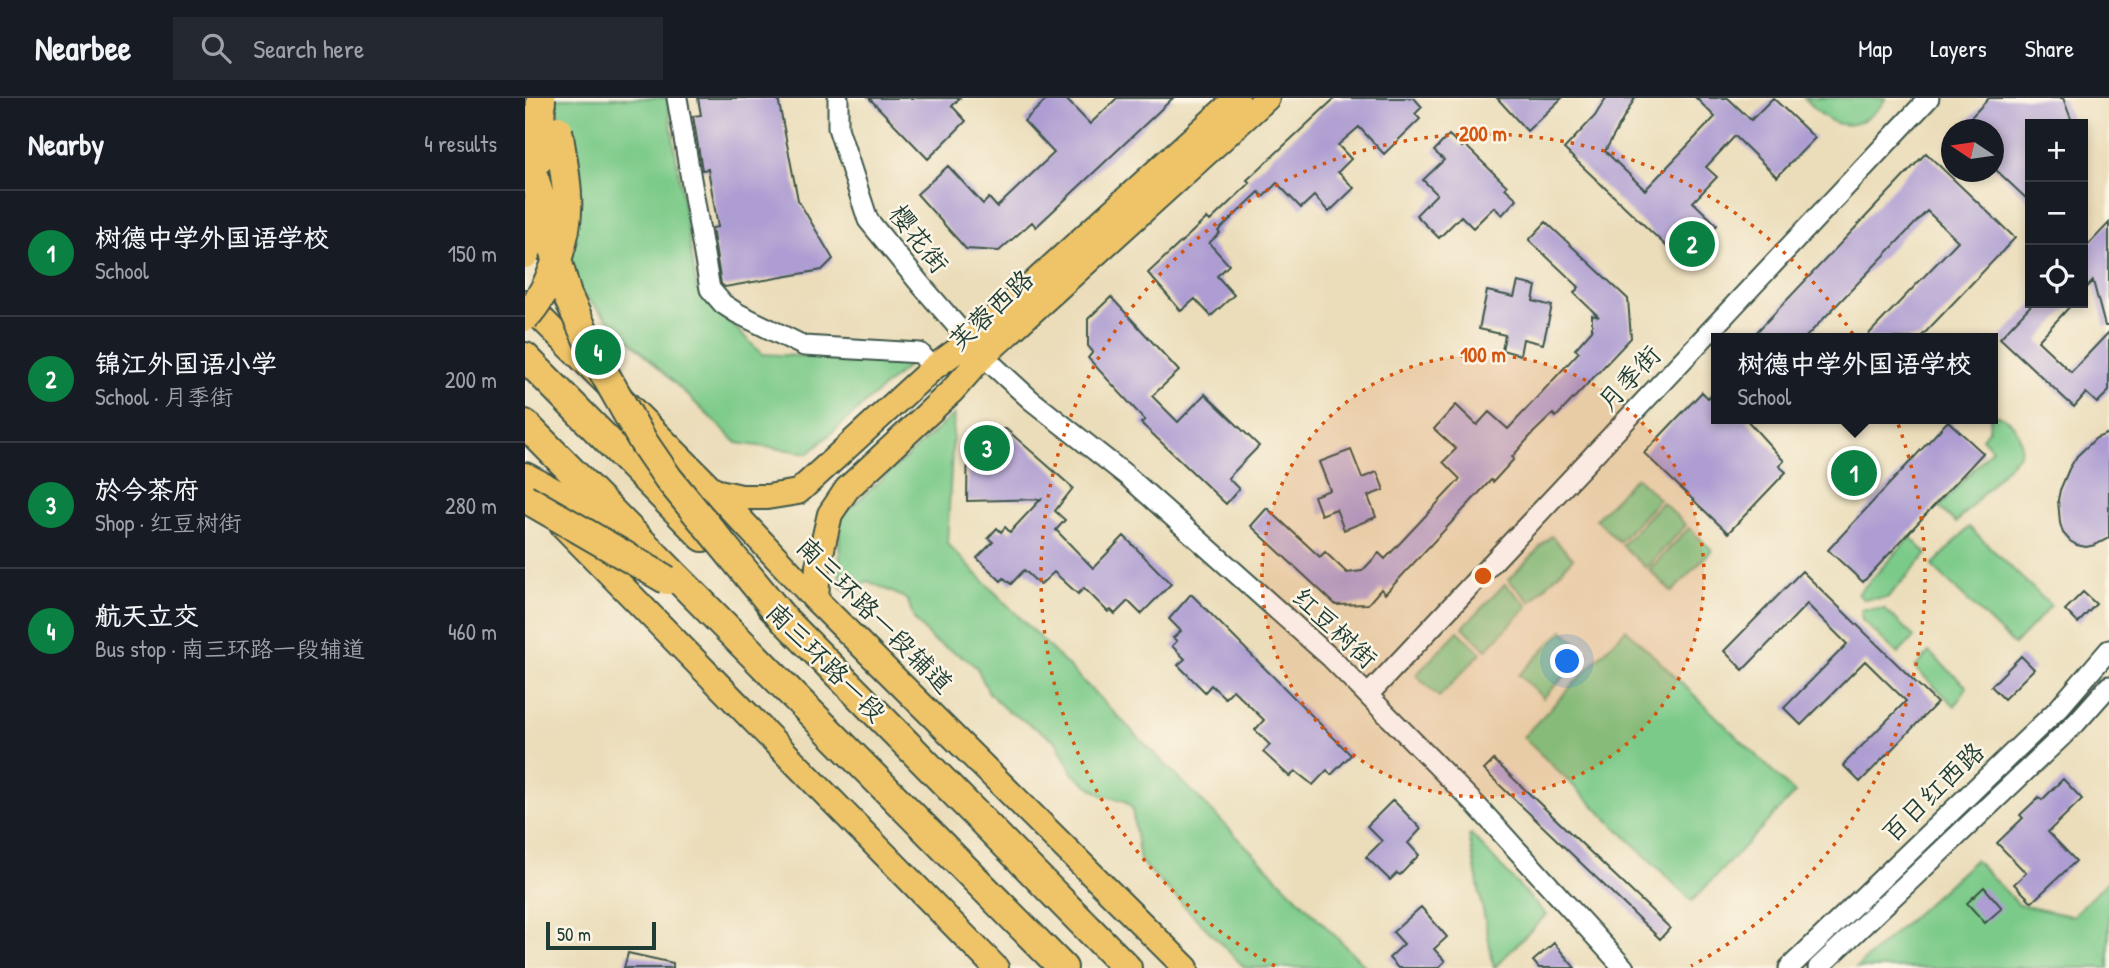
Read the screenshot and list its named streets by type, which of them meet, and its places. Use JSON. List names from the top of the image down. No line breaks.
{"streets":{"highway":["南三环路一段"],"main road":["芙蓉西路","南三环路一段辅道"],"street":["樱花街","月季街","红豆树街","百日红西路"]},"crossings":[["樱花街","芙蓉西路"],["樱花街","红豆树街"],["芙蓉西路","南三环路一段辅道"],["芙蓉西路","红豆树街"],["月季街","红豆树街"]],"scale_bar":"50 m","north":"left","page":{"header":"Nearbee","search":"Search here","nav":["Map","Layers","Share"],"heading":["Nearby","4 results"],"map_buttons":["+","−"],"list":[{"mark":"1","name":"树德中学外国语学校","note":"School","value":"150 m"},{"mark":"2","name":"锦江外国语小学","note":"School · 月季街","value":"200 m"},{"mark":"3","name":"於今茶府","note":"Shop · 红豆树街","value":"280 m"},{"mark":"4","name":"航天立交","note":"Bus stop · 南三环路一段辅道","value":"460 m"}],"pins":["2","4","3","1"],"popup":["树德中学外国语学校","School"],"scale":"50 m"},"rings":["200 m","100 m"]}
